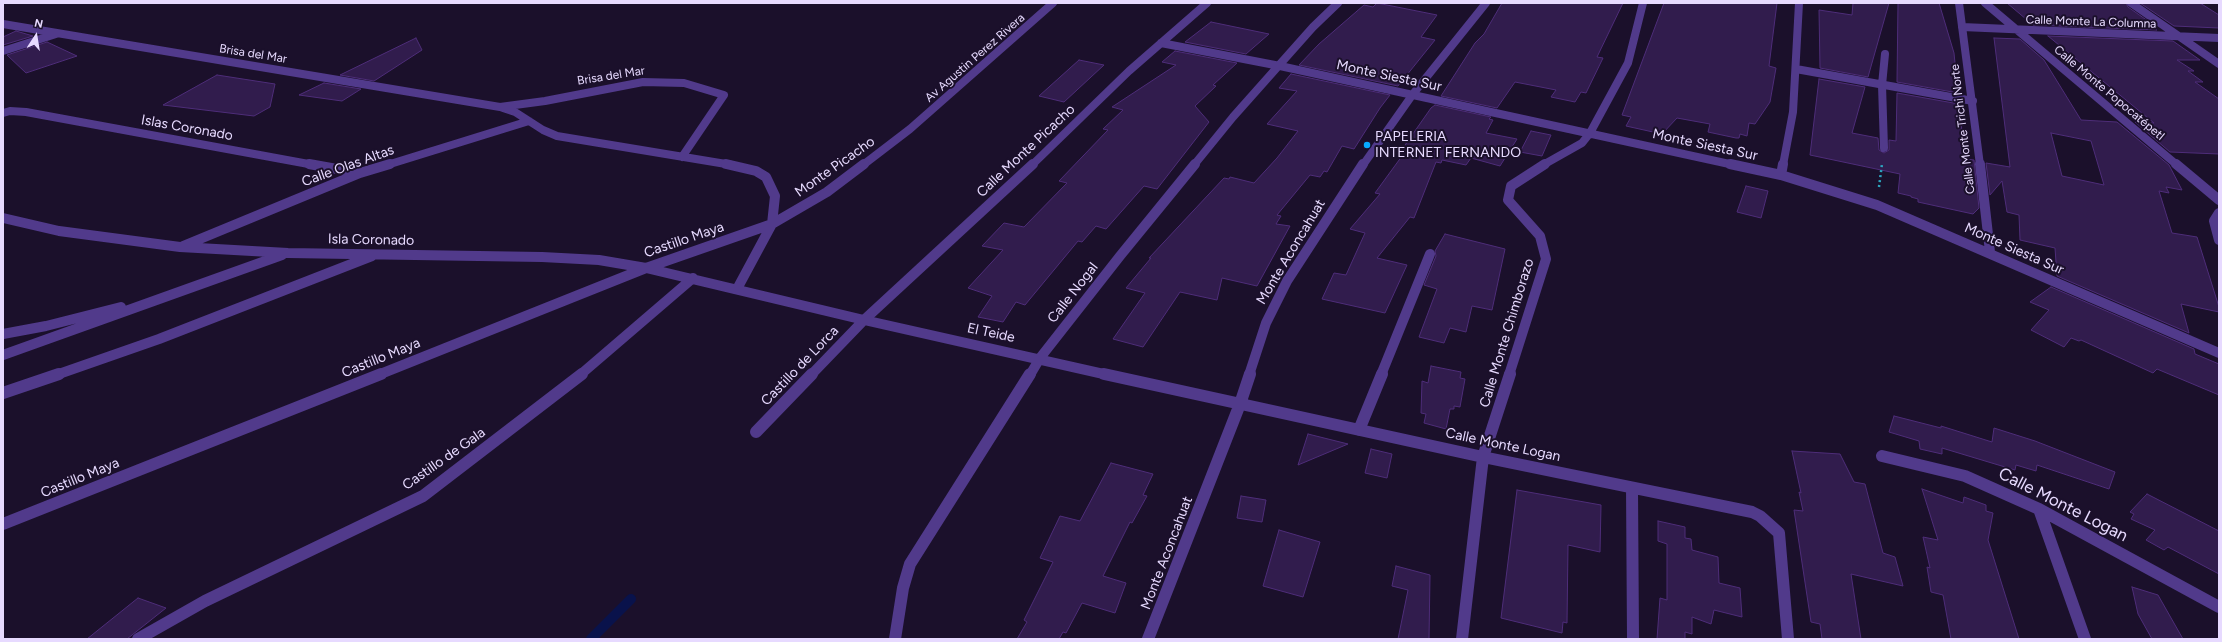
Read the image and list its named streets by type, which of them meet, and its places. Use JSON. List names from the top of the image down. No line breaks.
{"streets":{"street":["Calle Monte La Columna","Brisa del Mar","Av Agustin Perez Rivera","Monte Siesta Sur","Calle Monte Popocatépetl","Islas Coronado","Calle Monte Trichi Norte","Calle Monte Picacho","Calle Olas Altas","Monte Picacho","Isla Coronado","Castillo Maya","Monte Aconcahuat","Calle Nogal","El Teide","Calle Monte Chimborazo","Castillo de Lorca","Calle Monte Logan","Castillo de Gala"]},"crossings":[["Calle Monte La Columna","Calle Monte Popocatépetl"],["Calle Monte La Columna","Calle Monte Trichi Norte"],["Brisa del Mar","Calle Olas Altas"],["Brisa del Mar","Monte Picacho"],["Brisa del Mar","Isla Coronado"],["Brisa del Mar","Castillo Maya"],["Brisa del Mar","El Teide"],["Av Agustin Perez Rivera","Monte Picacho"],["Monte Siesta Sur","Calle Monte Trichi Norte"],["Monte Siesta Sur","Calle Monte Picacho"],["Monte Siesta Sur","Monte Aconcahuat"],["Monte Siesta Sur","Calle Nogal"],["Monte Siesta Sur","Calle Monte Chimborazo"],["Islas Coronado","Calle Olas Altas"],["Calle Monte Picacho","El Teide"],["Calle Monte Picacho","Castillo de Lorca"],["Calle Olas Altas","Isla Coronado"],["Monte Picacho","Castillo Maya"],["Isla Coronado","Castillo Maya"],["Isla Coronado","El Teide"],["Isla Coronado","Castillo de Gala"],["Monte Aconcahuat","El Teide"],["Monte Aconcahuat","Calle Monte Logan"],["Calle Nogal","El Teide"],["El Teide","Castillo de Lorca"],["El Teide","Calle Monte Logan"],["Calle Monte Chimborazo","Calle Monte Logan"]],"places":["PAPELERIA INTERNET FERNANDO"],"north":"top"}
